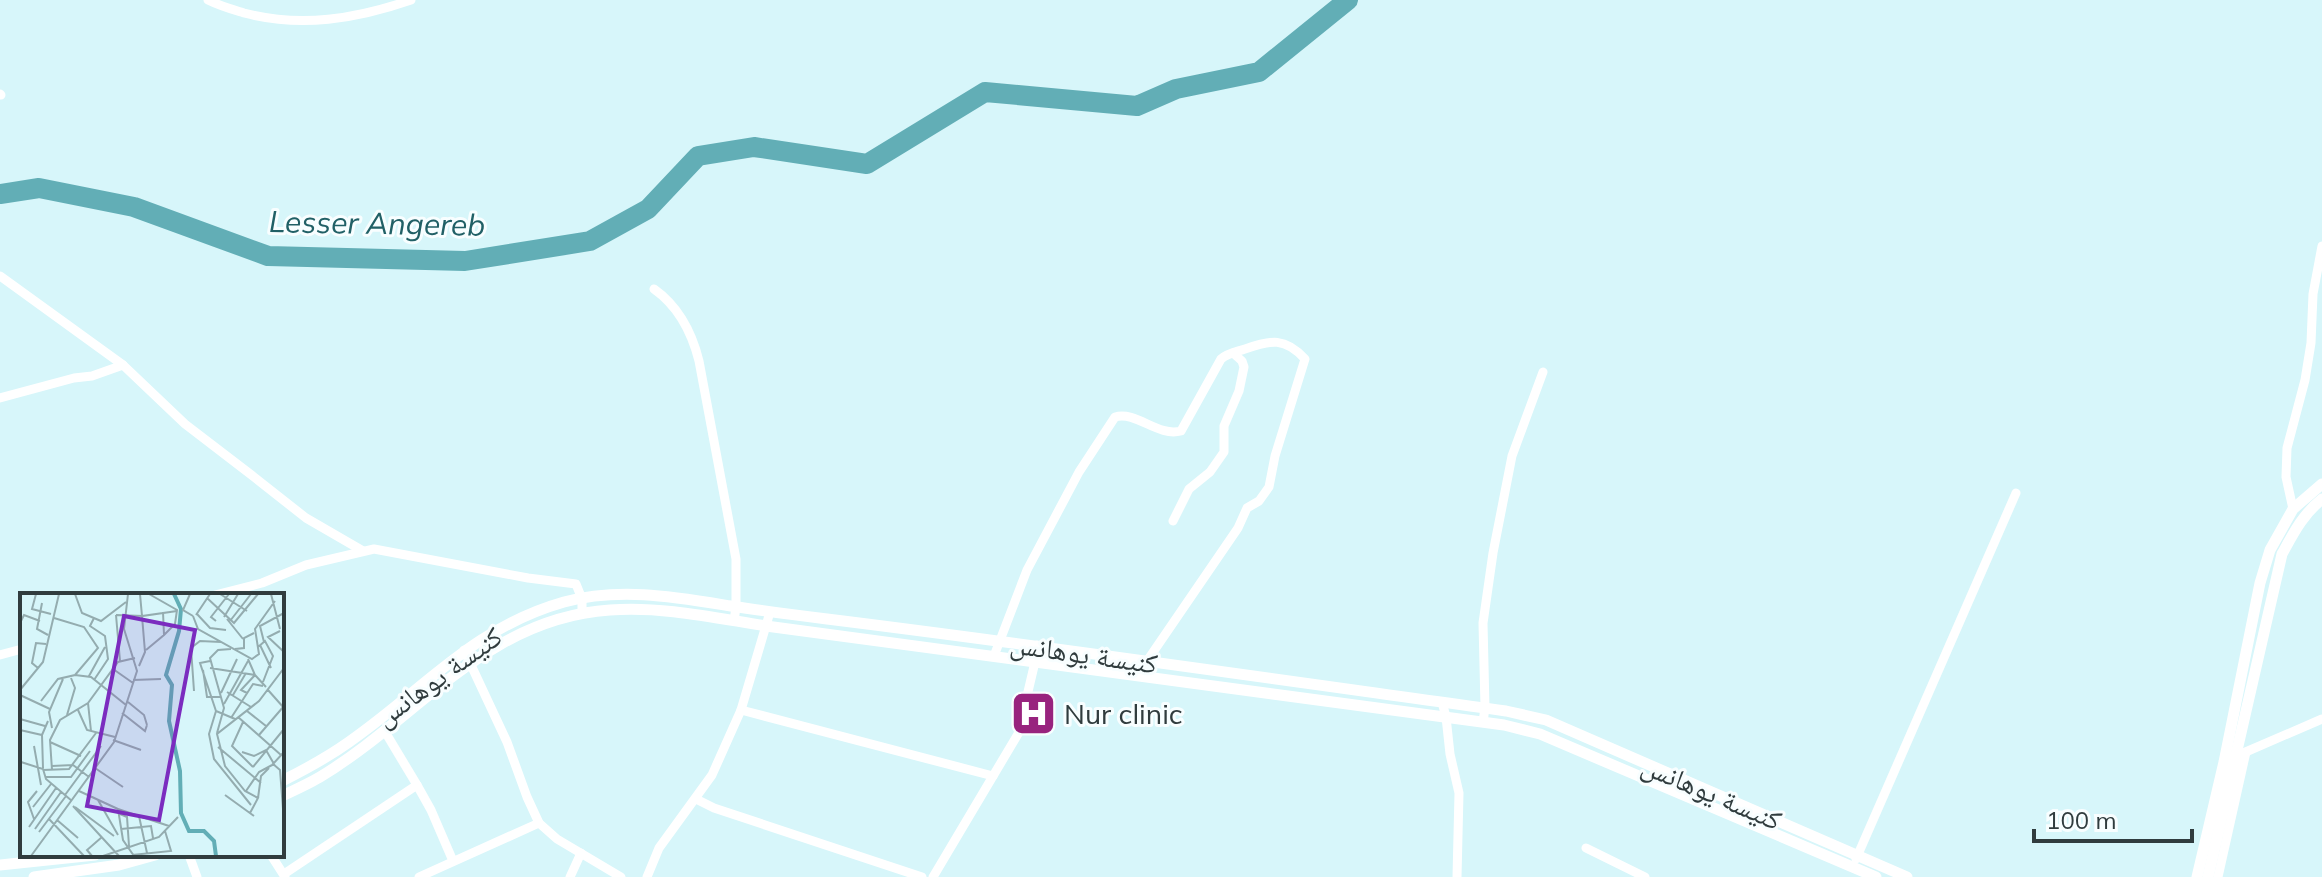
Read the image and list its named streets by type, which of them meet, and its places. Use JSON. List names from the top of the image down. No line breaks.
{"streets":{"street":["كنيسة يوهانس"]},"water":["Lesser Angereb"],"places":{"hospital":["Nur clinic"]},"scale_bar":"100 m"}
